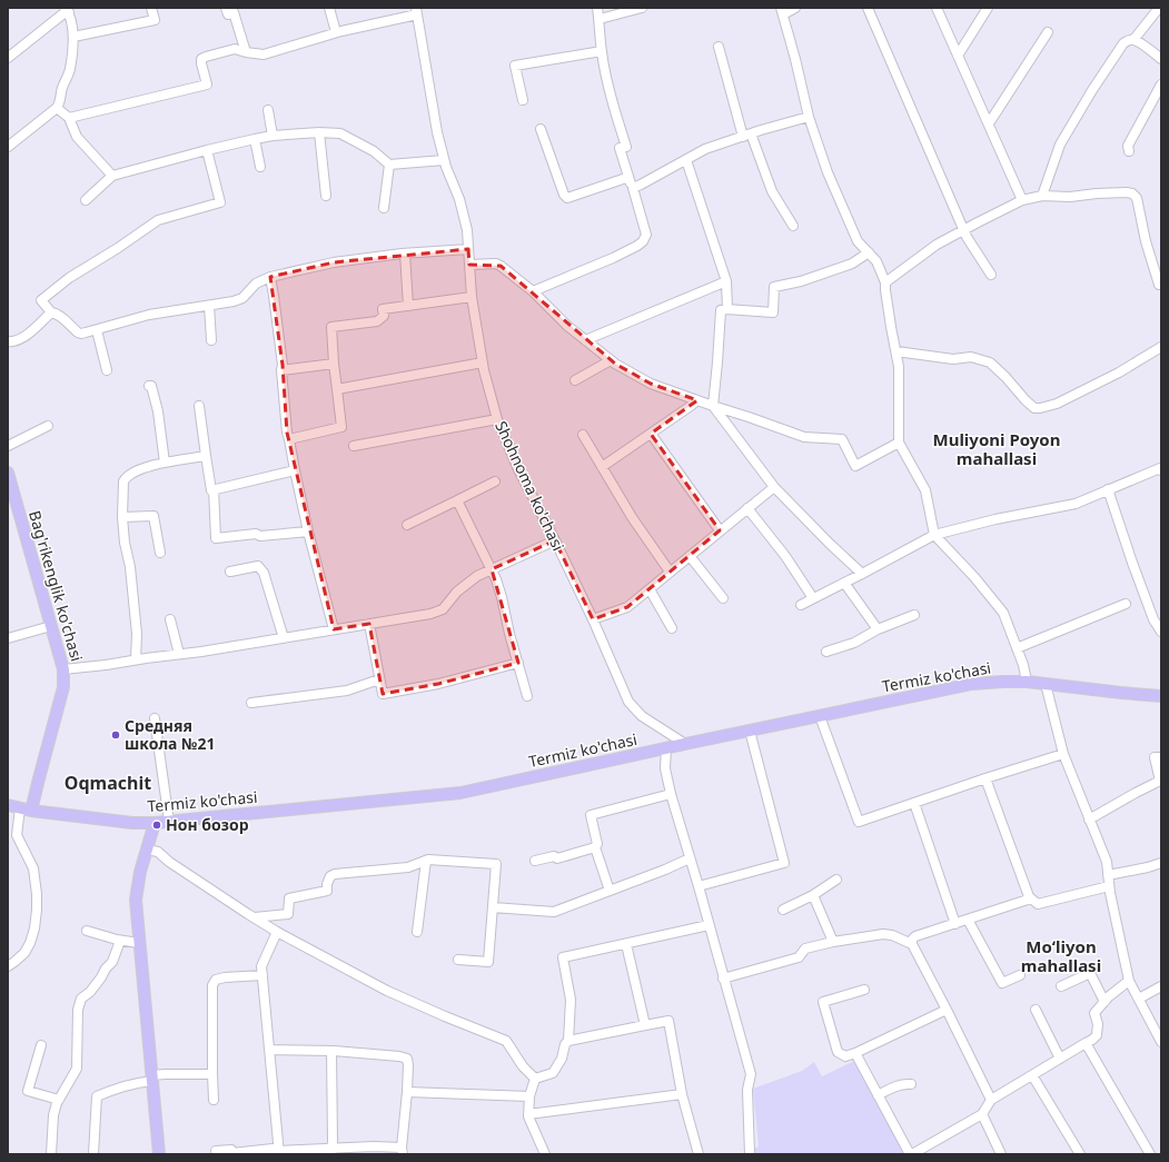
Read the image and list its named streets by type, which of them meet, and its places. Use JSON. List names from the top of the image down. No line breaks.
{"streets":{"main road":["Bag'rikenglik ko'chasi","Termiz ko'chasi"],"street":["Shohnoma ko'chasi"]},"crossings":[["Shohnoma ko'chasi","Termiz ko'chasi"],["Bag'rikenglik ko'chasi","Termiz ko'chasi"]],"districts":["Muliyoni Poyon mahallasi","Oqmachit","Moʻliyon mahallasi"],"places":["Средняя школа №21","Нон бозор"]}
